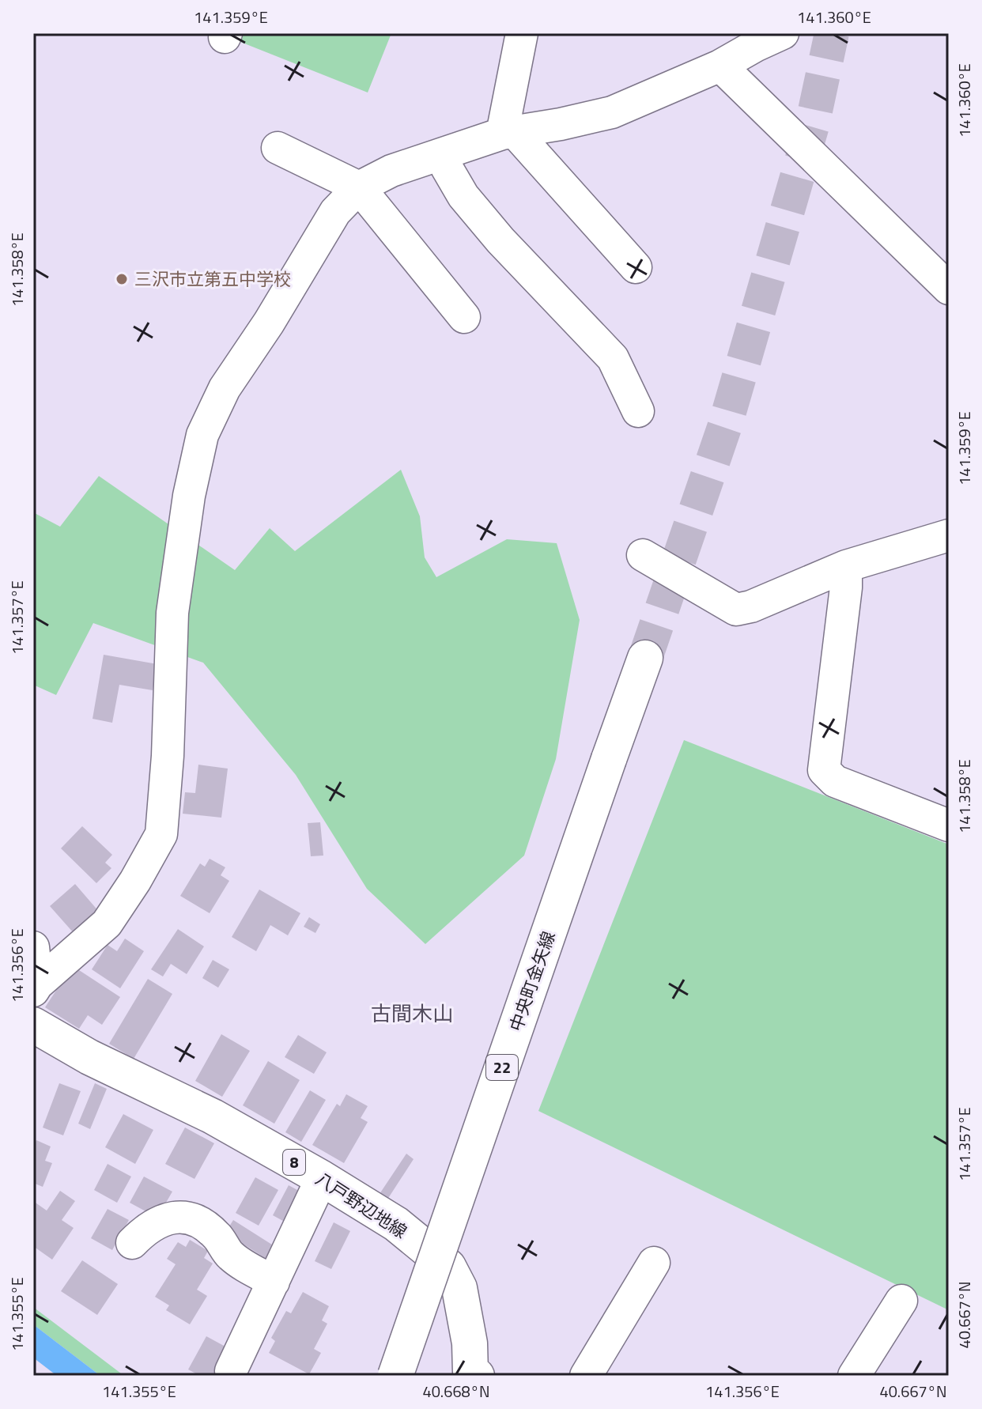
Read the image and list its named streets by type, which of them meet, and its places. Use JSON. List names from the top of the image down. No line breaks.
{"streets":{"main road":["中央町金矢線","22","8","八戸野辺地線"]},"districts":["古間木山"],"places":["三沢市立第五中学校"],"coordinates":["141.359°E","141.360°E","141.358°E","141.357°E","141.356°E","141.355°E","40.667°N","40.668°N"]}
